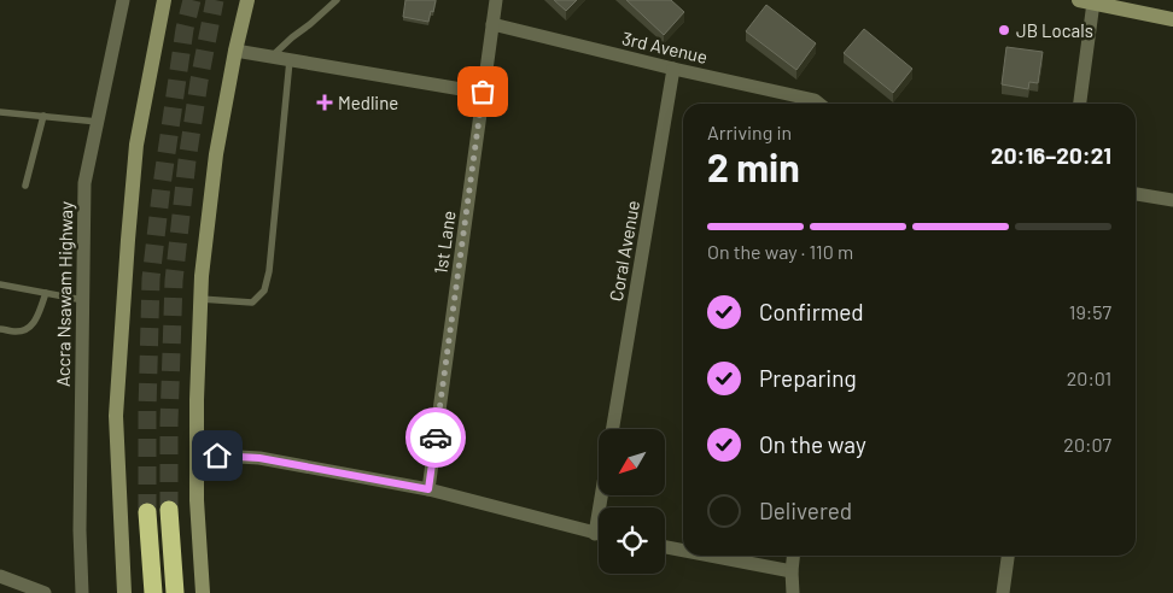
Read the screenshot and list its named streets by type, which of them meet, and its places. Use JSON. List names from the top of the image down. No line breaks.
{"streets":{"street":["3rd Avenue","1st Lane","Coral Avenue","Accra Nsawam Highway"]},"crossings":[["3rd Avenue","1st Lane"],["3rd Avenue","Coral Avenue"]],"places":{"other":["JB Locals"],"health":["Medline"]},"north":"bottom left","page":{"heading":["2 min","Arriving in","20:16–20:21"],"bar":"On the way · 110 m","list":[["Confirmed","19:57"],["Preparing","20:01"],["On the way","20:07"],"Delivered"]}}
